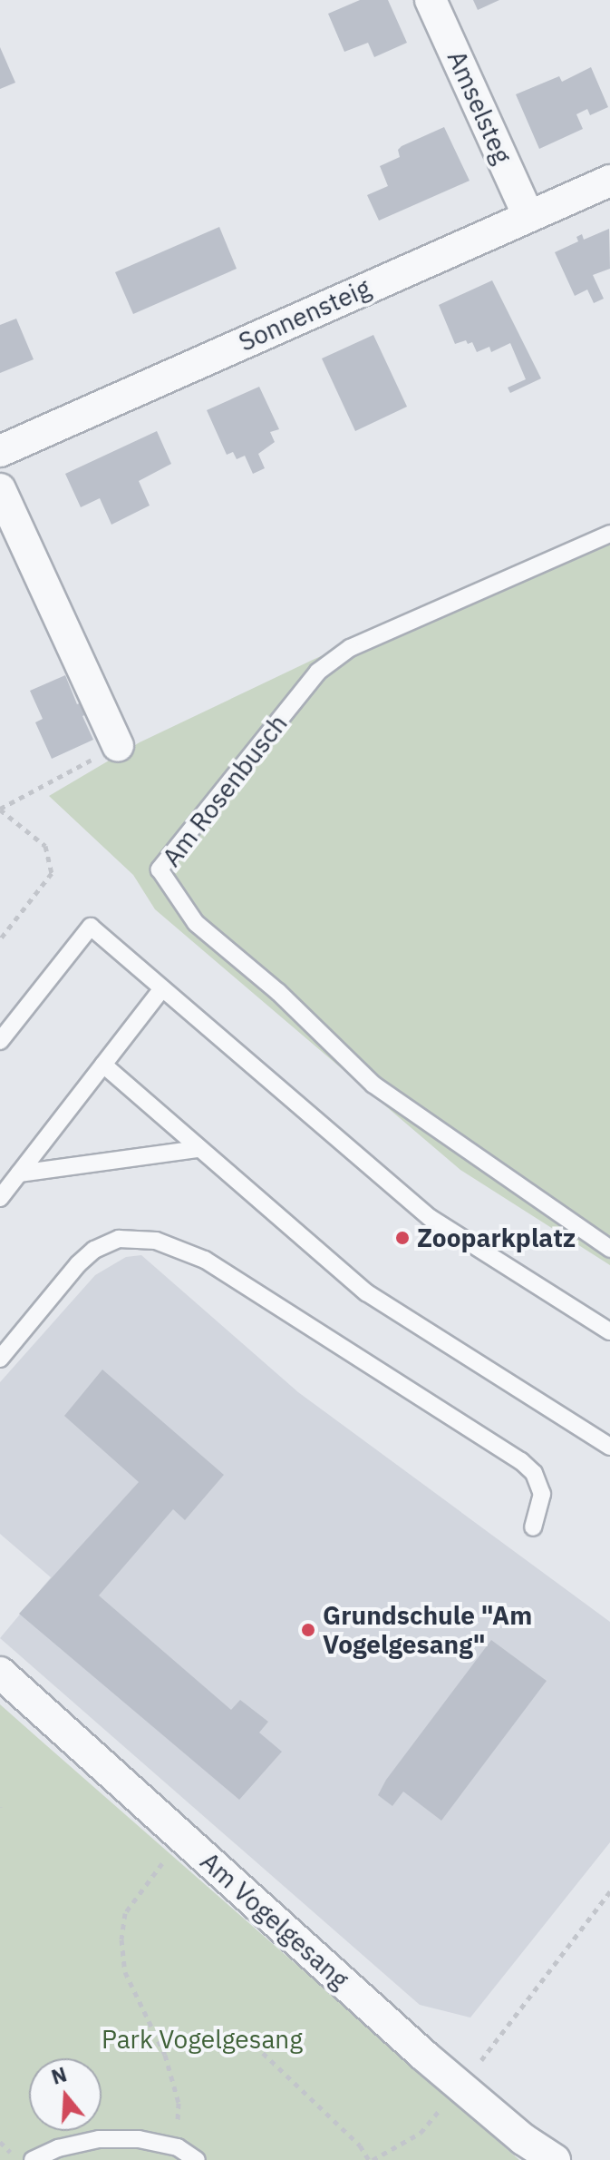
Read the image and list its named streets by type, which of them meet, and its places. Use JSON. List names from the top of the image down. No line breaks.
{"streets":{"street":["Amselsteg","Sonnensteig","Am Vogelgesang"],"lane":["Am Rosenbusch"]},"crossings":[["Amselsteg","Sonnensteig"]],"parks":["Park Vogelgesang"],"places":["Zooparkplatz","Grundschule \"Am Vogelgesang\""],"north":"top"}
